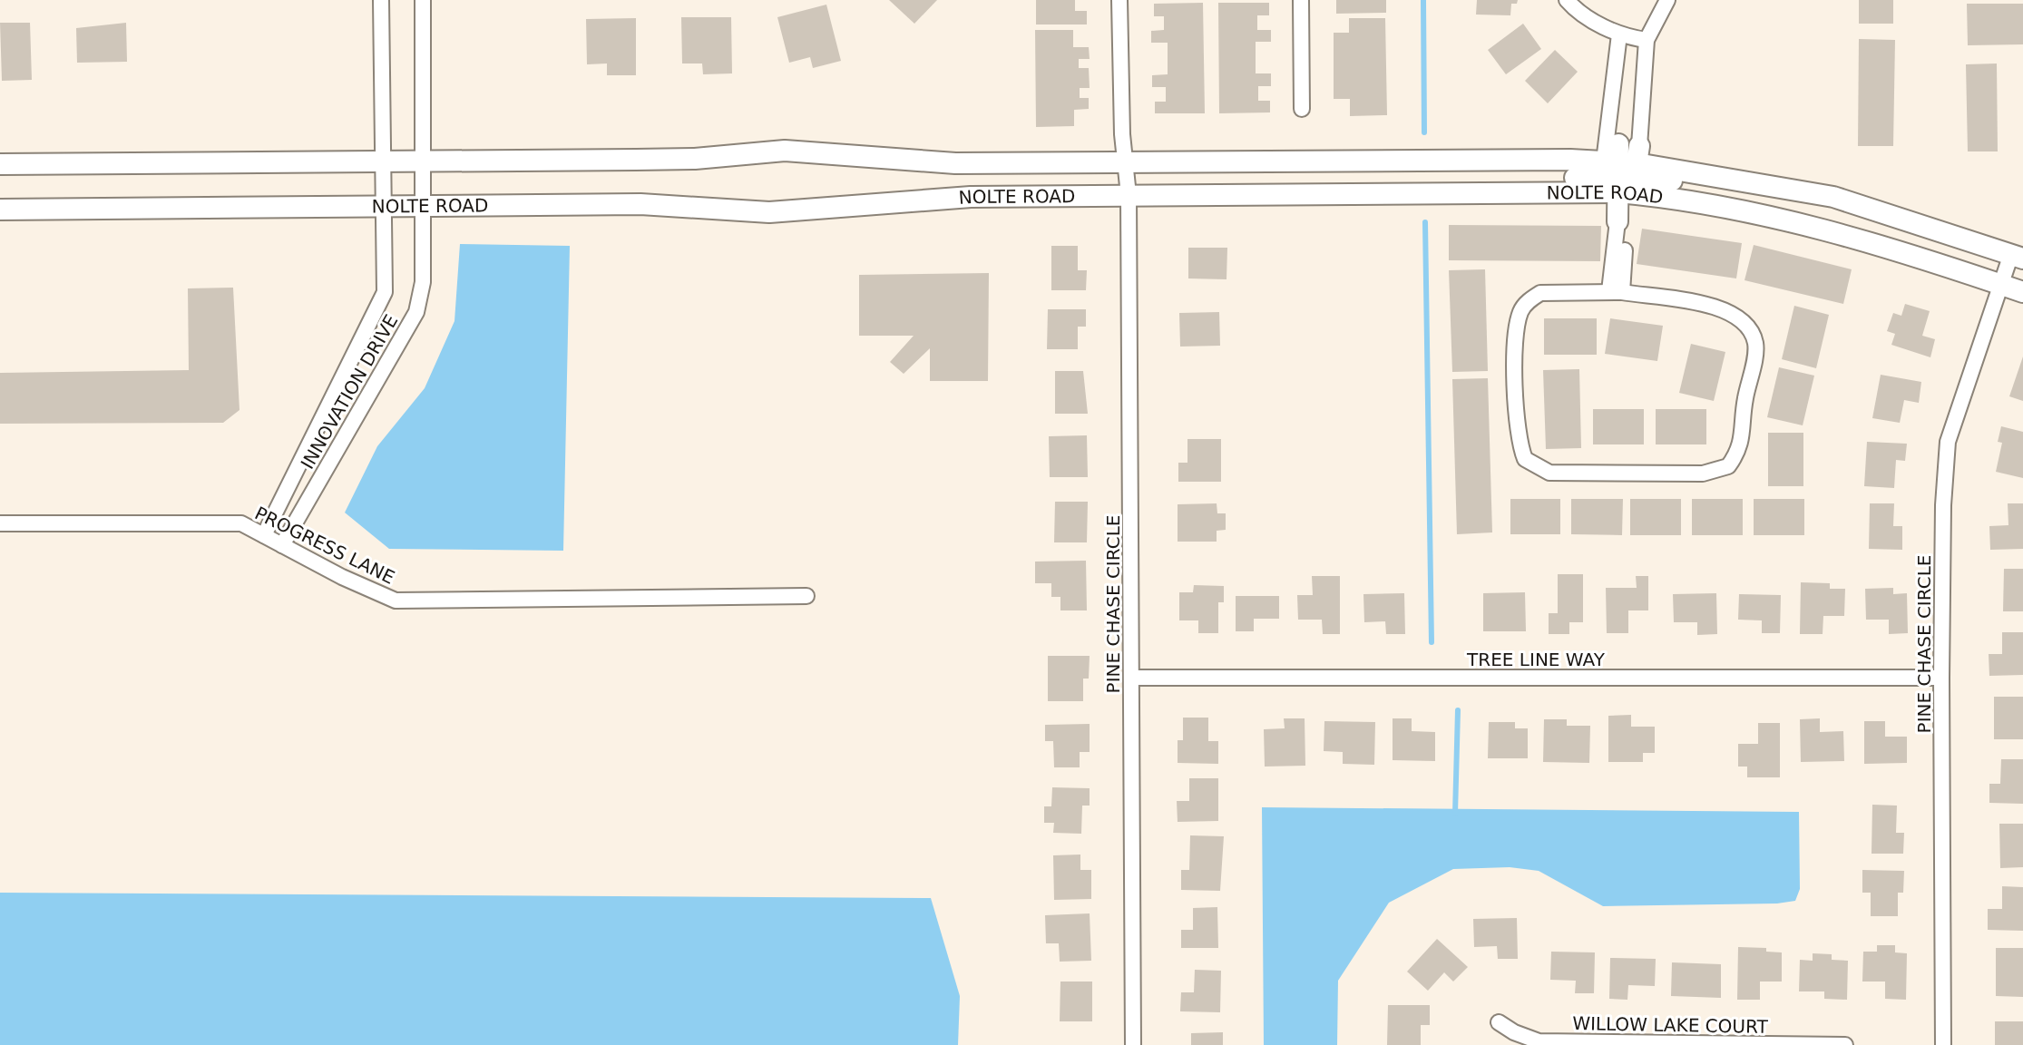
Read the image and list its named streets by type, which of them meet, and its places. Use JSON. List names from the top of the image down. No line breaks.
{"streets":{"street":["NOLTE ROAD","INNOVATION DRIVE","PROGRESS LANE","PINE CHASE CIRCLE","TREE LINE WAY","WILLOW LAKE COURT"]},"crossings":[["NOLTE ROAD","INNOVATION DRIVE"],["NOLTE ROAD","PINE CHASE CIRCLE"],["INNOVATION DRIVE","PROGRESS LANE"],["PINE CHASE CIRCLE","TREE LINE WAY"]]}
